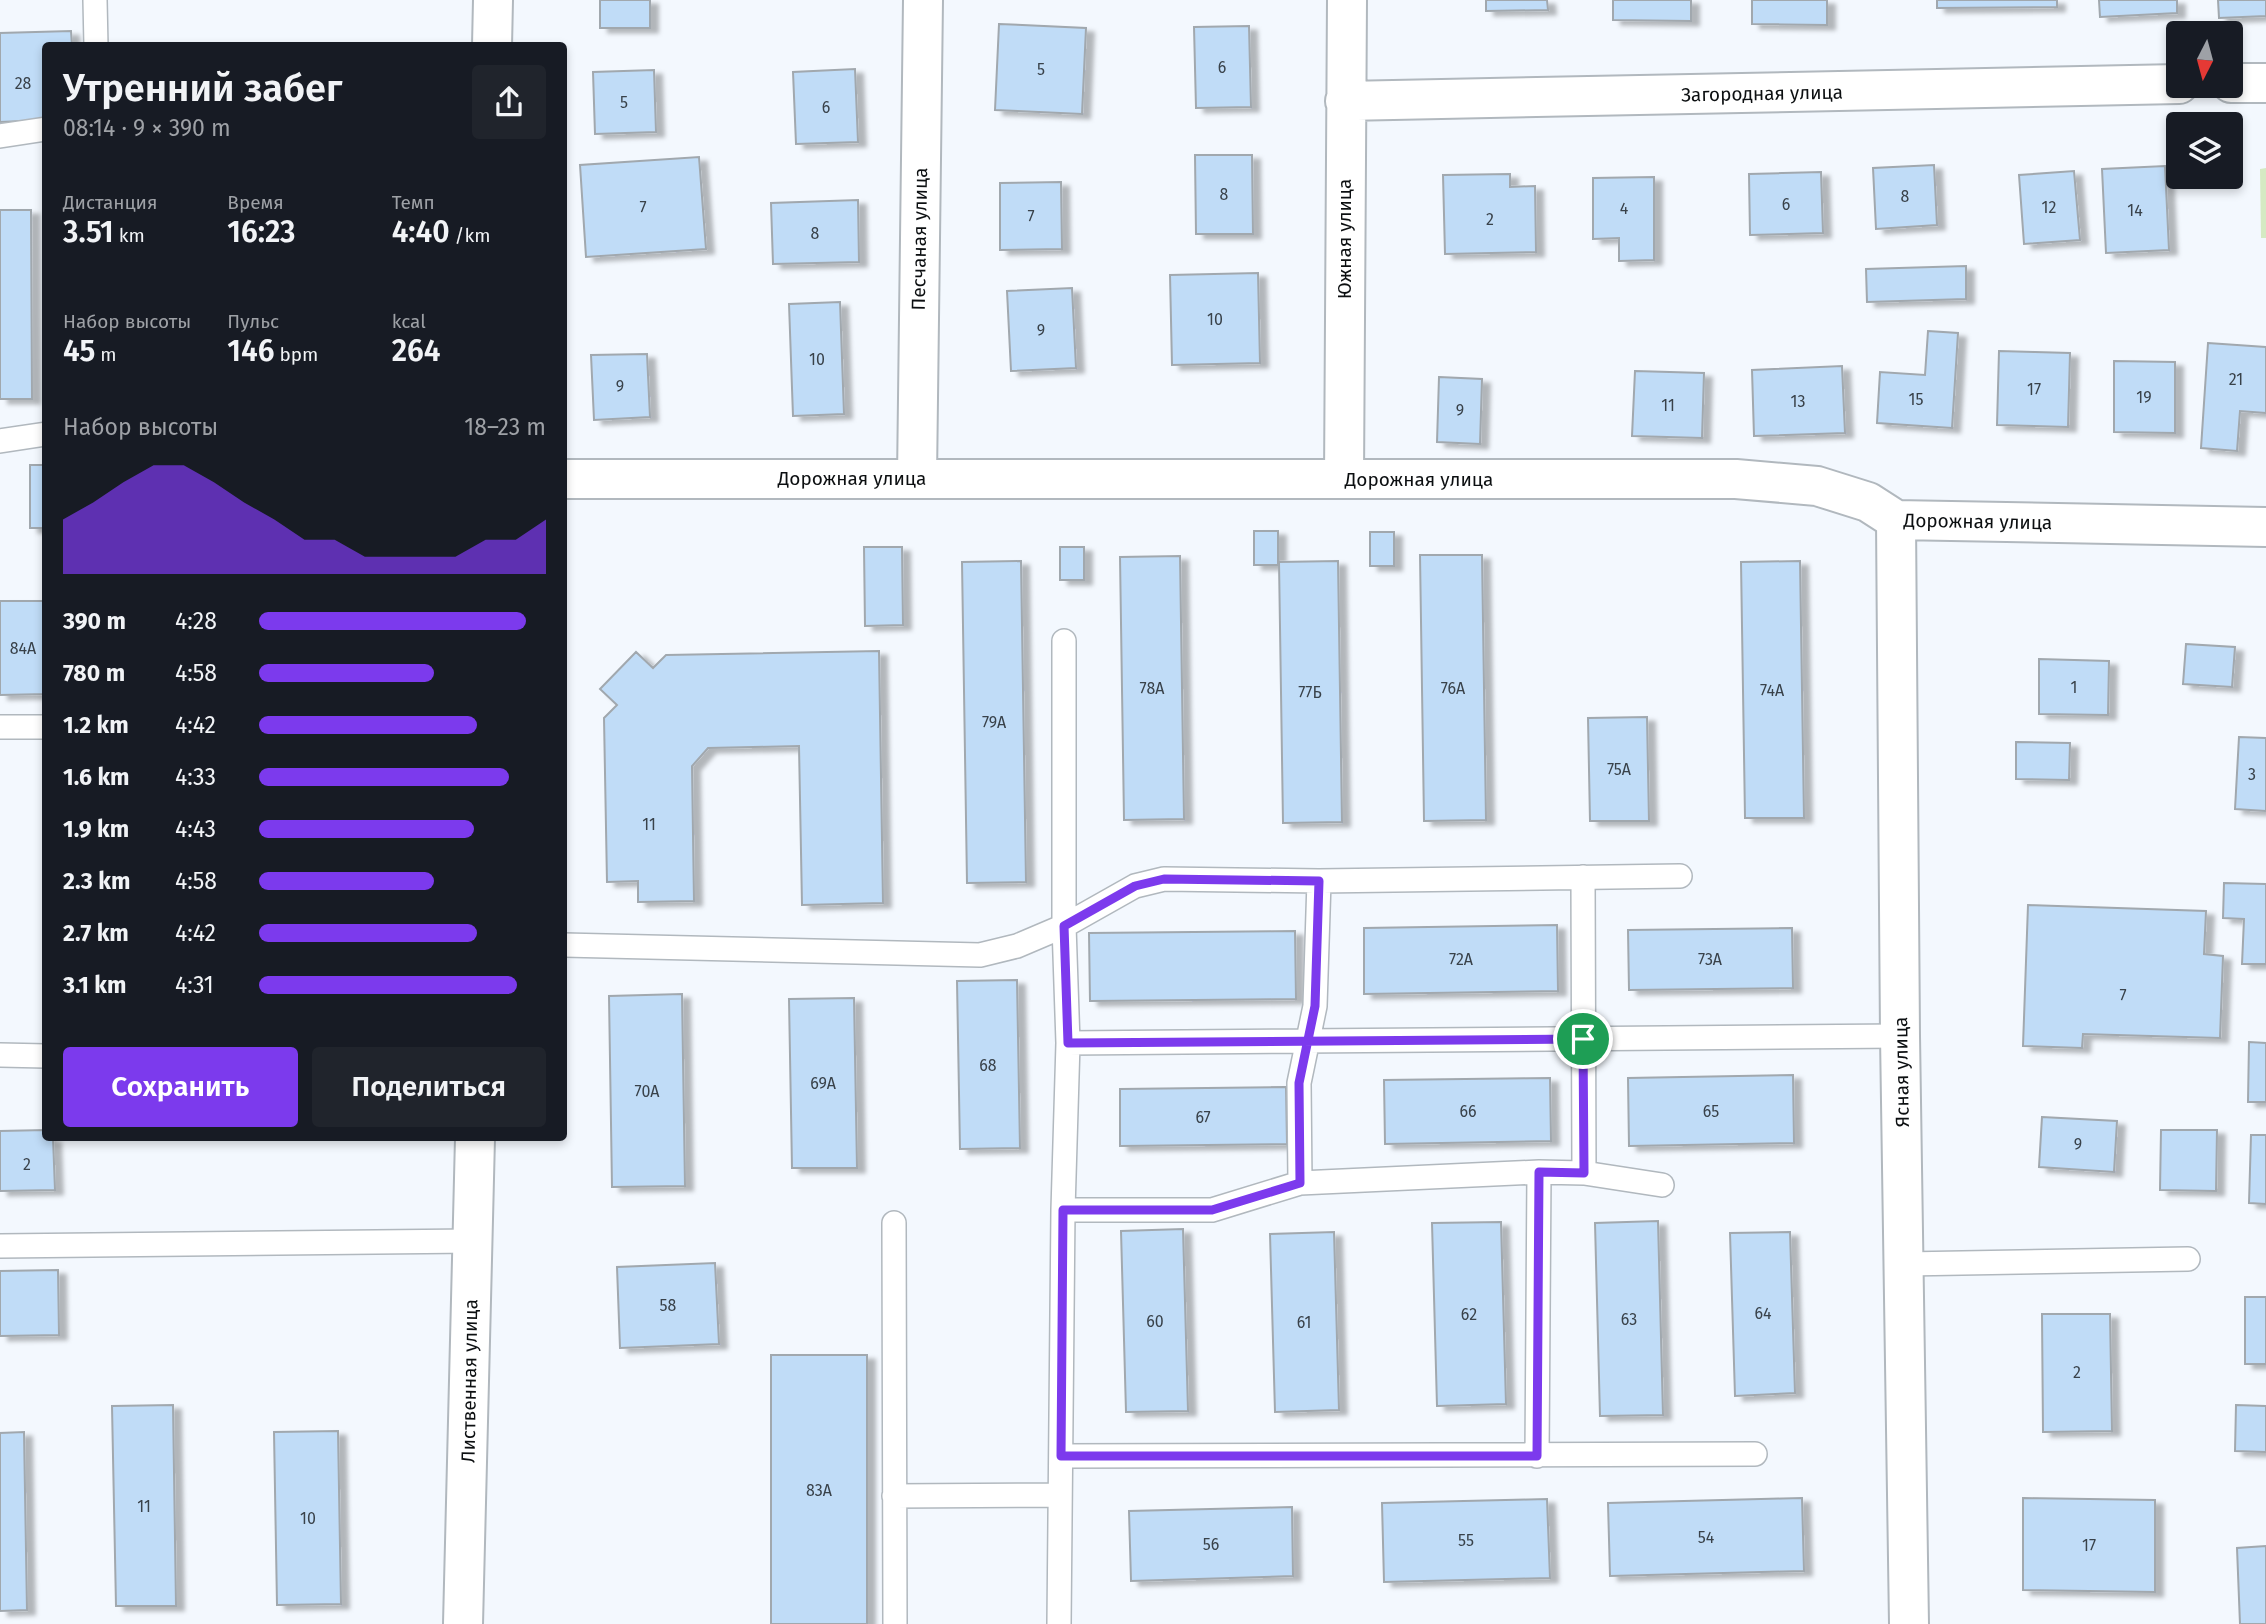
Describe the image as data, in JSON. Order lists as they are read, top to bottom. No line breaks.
{"streets":{"street":["Загородная улица","Песчаная улица","Южная улица","Дорожная улица","Ясная улица","Лиственная улица"]},"crossings":[["Загородная улица","Южная улица"],["Песчаная улица","Дорожная улица"],["Южная улица","Дорожная улица"],["Дорожная улица","Ясная улица"]],"house_numbers":["6","5","28","5","6","8","8","6","7","12","4","14","7","2","8","10","9","10","21","9","17","19","15","13","11","9","84А","1","78А","76А","74А","77Б","79А","75А","3","11","72А","73А","7","68","69А","70А","66","65","67","9","2","58","64","62","63","60","61","2","83А","11","10","54","55","56","17"],"north":"bottom","page":{"heading":["Утренний забег","08:14 · 9 × 390 m"],"stats":[["Дистанция","3.51 km"],["Время","16:23"],["Темп","4:40 /km"],["Набор высоты","45 m"],["Пульс","146 bpm"],["kcal","264"]],"chart":["Набор высоты","18–23 m"],"list":[{"name":"390 m","note":"4:28"},{"name":"780 m","note":"4:58"},{"name":"1.2 km","note":"4:42"},{"name":"1.6 km","note":"4:33"},{"name":"1.9 km","note":"4:43"},{"name":"2.3 km","note":"4:58"},{"name":"2.7 km","note":"4:42"},{"name":"3.1 km","note":"4:31"}],"buttons":["Сохранить","Поделиться"]}}
